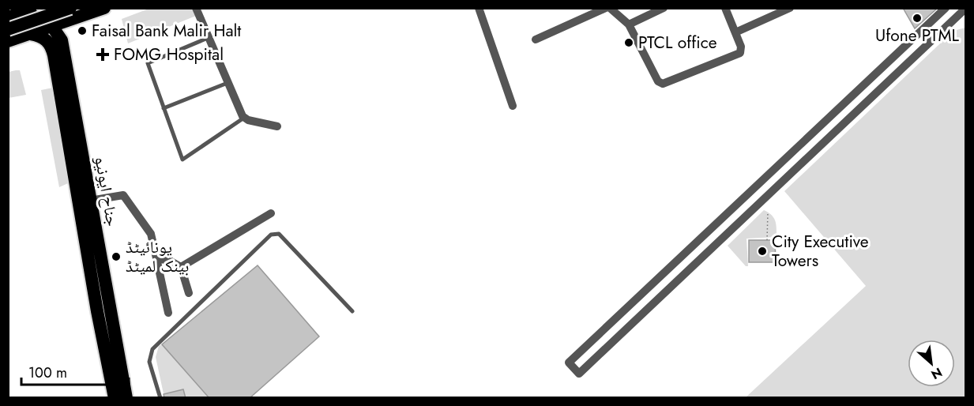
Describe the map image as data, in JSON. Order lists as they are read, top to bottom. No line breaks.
{"streets":{"highway":["جناح ایونیو"]},"places":{"other":["Ufone PTML","Faisal Bank Malir Halt","PTCL office","City Executive Towers","یونائیٹڈ بینک لمیٹڈ"],"health":["FOMG Hospital"]},"scale_bar":"100 m","north":"bottom right"}
